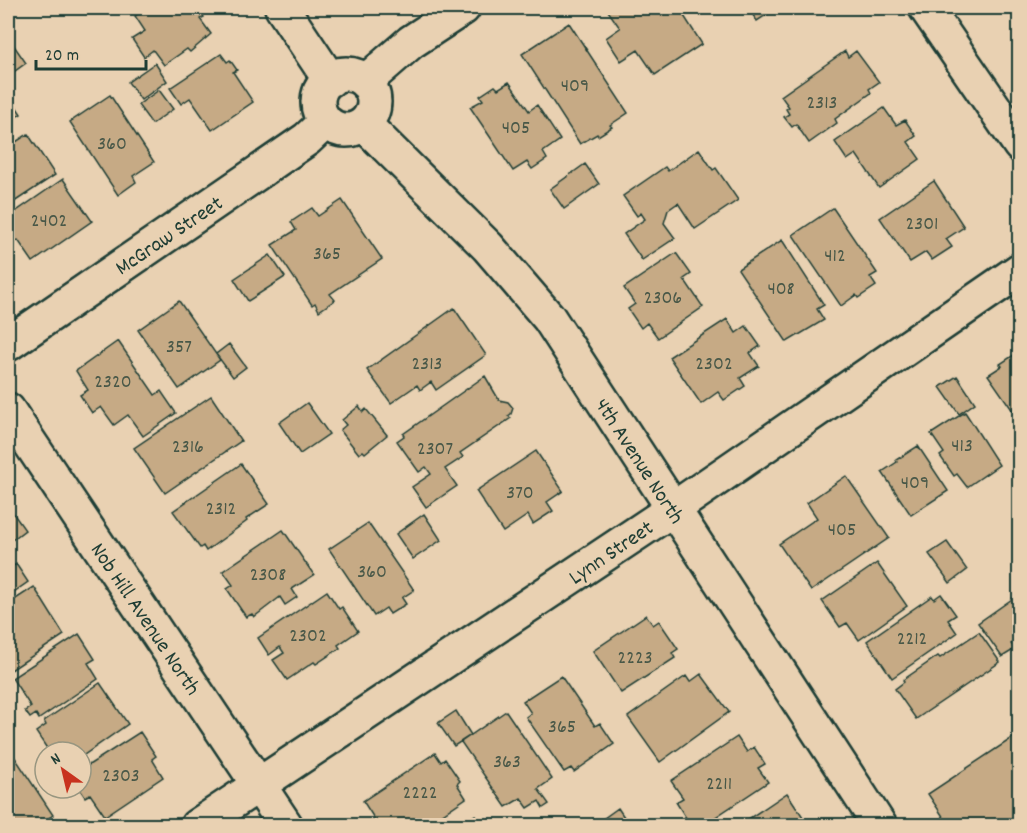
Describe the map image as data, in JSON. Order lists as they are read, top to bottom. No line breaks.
{"streets":{"street":["McGraw Street","4th Avenue North","Lynn Street","Nob Hill Avenue North"]},"crossings":[["McGraw Street","4th Avenue North"],["4th Avenue North","Lynn Street"],["Lynn Street","Nob Hill Avenue North"]],"house_numbers":["409","2313","405","360","2402","2301","365","412","408","2306","357","2313","2302","2320","413","2316","2307","409","370","2312","405","360","2308","2302","2212","2223","365","363","2303","2211","2222"],"scale_bar":"20 m","north":"top left"}
